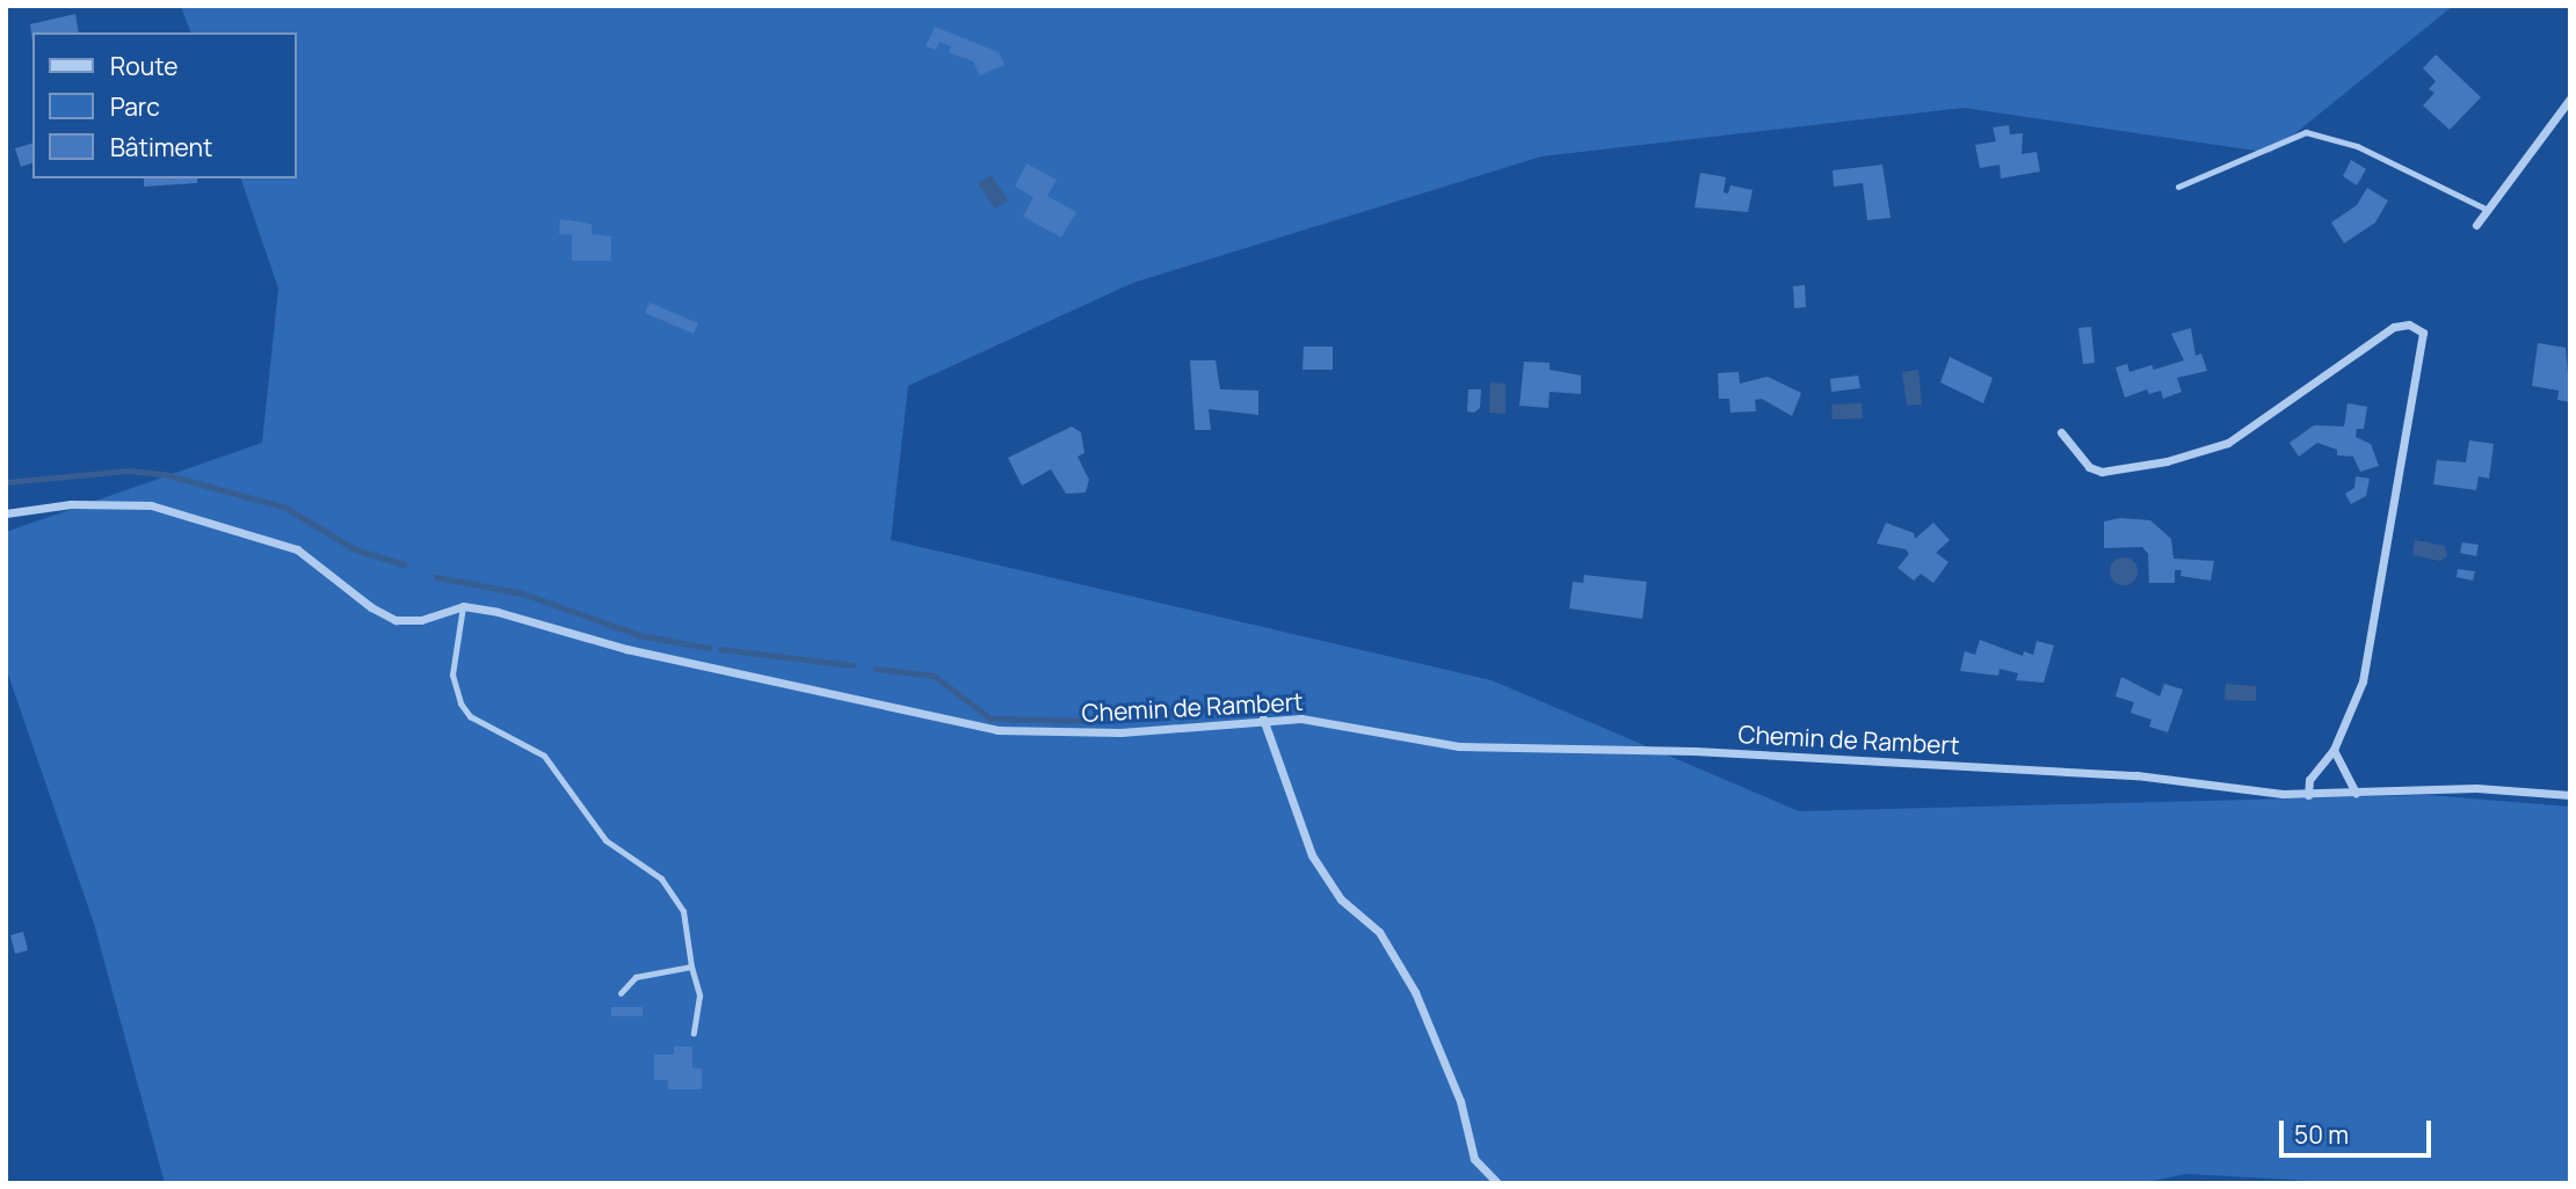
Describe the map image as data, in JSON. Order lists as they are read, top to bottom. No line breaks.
{"streets":{"street":["Chemin de Rambert"]},"legend":["Route","Parc","Bâtiment"],"scale_bar":"50 m"}
